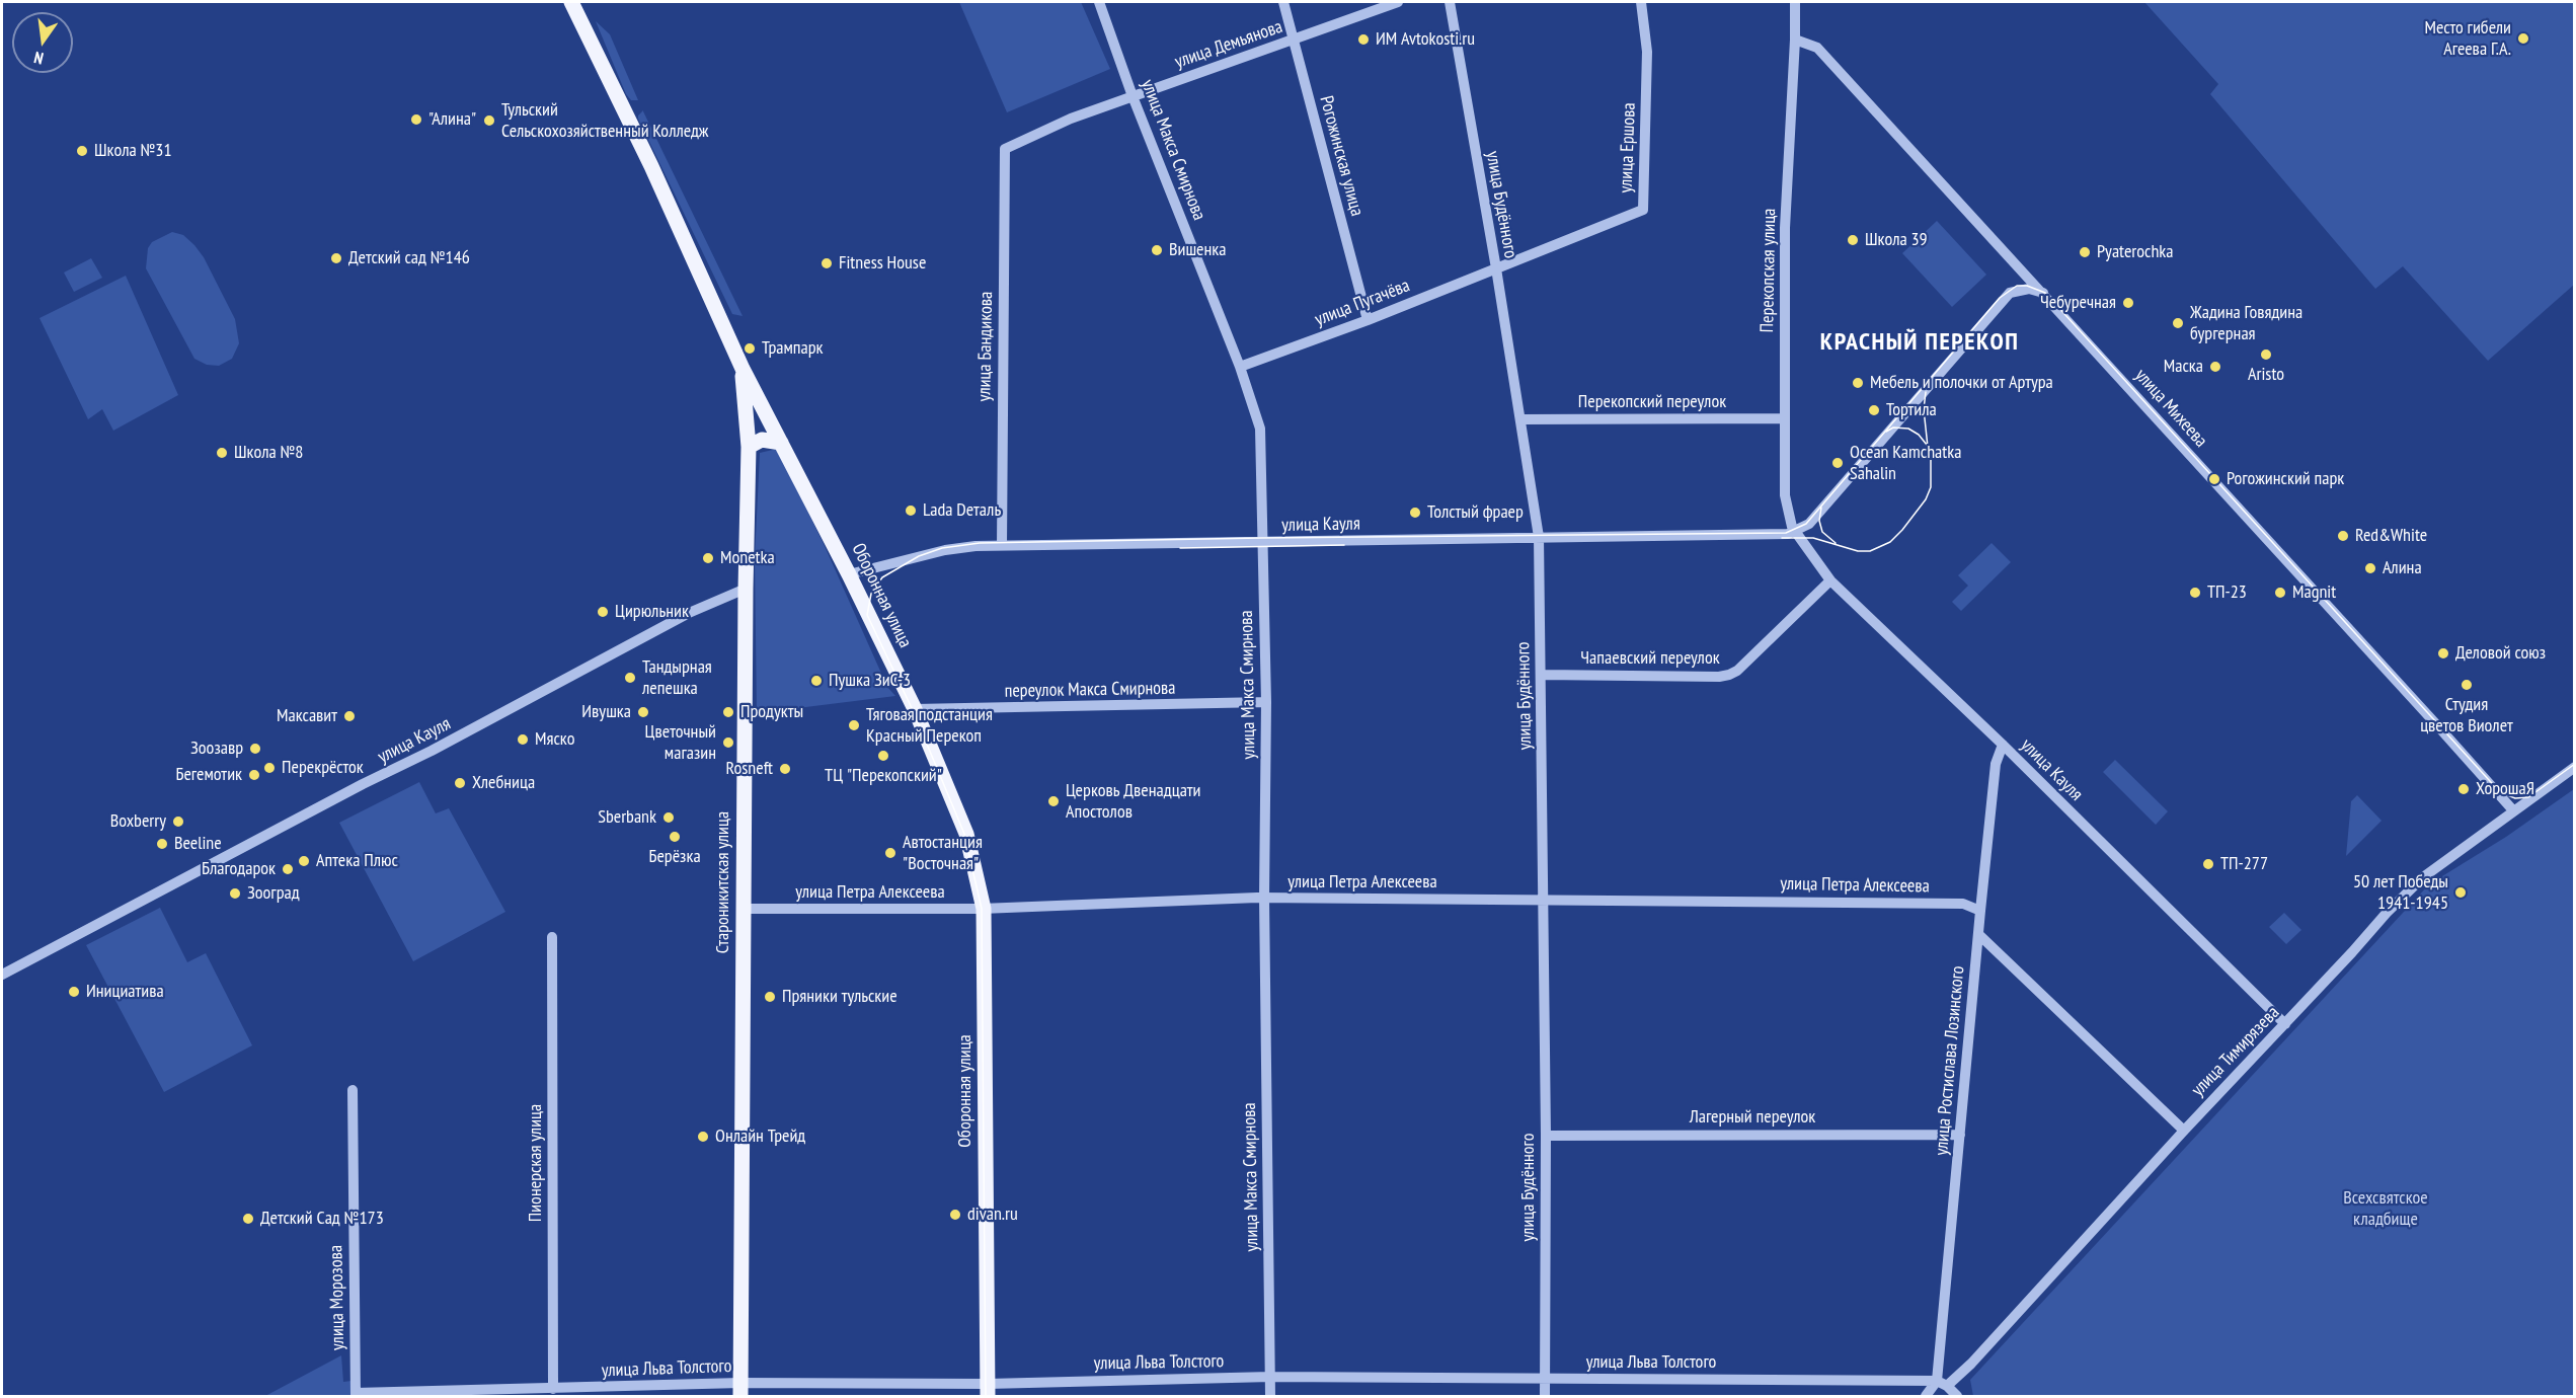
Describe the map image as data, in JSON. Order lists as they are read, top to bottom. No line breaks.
{"streets":{"main road":["Оборонная улица","Староникитская улица"],"street":["улица Демьянова","улица Ершова","улица Макса Смирнова","Рогожинская улица","улица Будённого","Перекопская улица","улица Пугачёва","улица Бандикова","Перекопский переулок","улица Михеева","улица Кауля","Чапаевский переулок","переулок Макса Смирнова","улица Петра Алексеева","улица Тимирязева","улица Ростислава Лозинского","Лагерный переулок","Пионерская улица","улица Морозова","улица Льва Толстого"]},"crossings":[["улица Демьянова","улица Макса Смирнова"],["улица Демьянова","Рогожинская улица"],["улица Демьянова","улица Бандикова"],["улица Ершова","улица Будённого"],["улица Ершова","улица Пугачёва"],["улица Макса Смирнова","улица Пугачёва"],["улица Макса Смирнова","улица Кауля"],["улица Макса Смирнова","переулок Макса Смирнова"],["улица Макса Смирнова","улица Петра Алексеева"],["улица Макса Смирнова","улица Льва Толстого"],["Рогожинская улица","улица Пугачёва"],["улица Будённого","улица Пугачёва"],["улица Будённого","Перекопский переулок"],["улица Будённого","улица Кауля"],["улица Будённого","Чапаевский переулок"],["улица Будённого","улица Петра Алексеева"],["улица Будённого","Лагерный переулок"],["улица Будённого","улица Льва Толстого"],["Перекопская улица","Перекопский переулок"],["Перекопская улица","улица Михеева"],["Перекопская улица","улица Кауля"],["улица Бандикова","улица Кауля"],["улица Михеева","улица Тимирязева"],["улица Кауля","Оборонная улица"],["улица Кауля","Чапаевский переулок"],["улица Кауля","Староникитская улица"],["улица Кауля","улица Тимирязева"],["улица Кауля","улица Ростислава Лозинского"],["Оборонная улица","переулок Макса Смирнова"],["Оборонная улица","Староникитская улица"],["Оборонная улица","улица Петра Алексеева"],["Оборонная улица","улица Льва Толстого"],["Староникитская улица","улица Петра Алексеева"],["Староникитская улица","улица Льва Толстого"],["улица Петра Алексеева","улица Ростислава Лозинского"],["улица Тимирязева","улица Ростислава Лозинского"],["улица Тимирязева","улица Льва Толстого"],["улица Ростислава Лозинского","Лагерный переулок"],["улица Ростислава Лозинского","улица Льва Толстого"],["Пионерская улица","улица Льва Толстого"],["улица Морозова","улица Льва Толстого"]],"districts":["КРАСНЫЙ ПЕРЕКОП"],"parks":["Всехсвятское кладбище"],"places":["Место гибели Агеева Г.А.","ИМ Avtokosti.ru","\"Алина\"","Тульский Сельскохозяйственный Колледж","Школа №31","Школа 39","Вишенка","Pyaterochka","Детский сад №146","Fitness House","Чебуречная","Жадина Говядина бургерная","Трампарк","Aristo","Маска","Мебель и полочки от Артура","Тортила","Школа №8","Ocean Kamchatka Sahalin","Рогожинский парк","Lada Dеталь","Толстый фраер","Red&White","Monetka","Алина","ТП-23","Magnit","Цирюльник","Деловой союз","Тандырная лепешка","Пушка ЗиС-3","Студия цветов Виолет","Ивушка","Продукты","Максавит","Тяговая подстанция Красный Перекоп","Мяско","Цветочный магазин","Зоозавр","ТЦ \"Перекопский\"","Перекрёсток","Rosneft","Бегемотик","Хлебница","ХорошаЯ","Церковь Двенадцати Апостолов","Sberbank","Boxberry","Берёзка","Beeline","Автостанция \"Восточная\"","Аптека Плюс","ТП-277","Благодарок","50 лет Победы 1941-1945","Зооград","Инициатива","Пряники тульские","Онлайн Трейд","divan.ru","Детский Сад №173"],"north":"bottom"}
